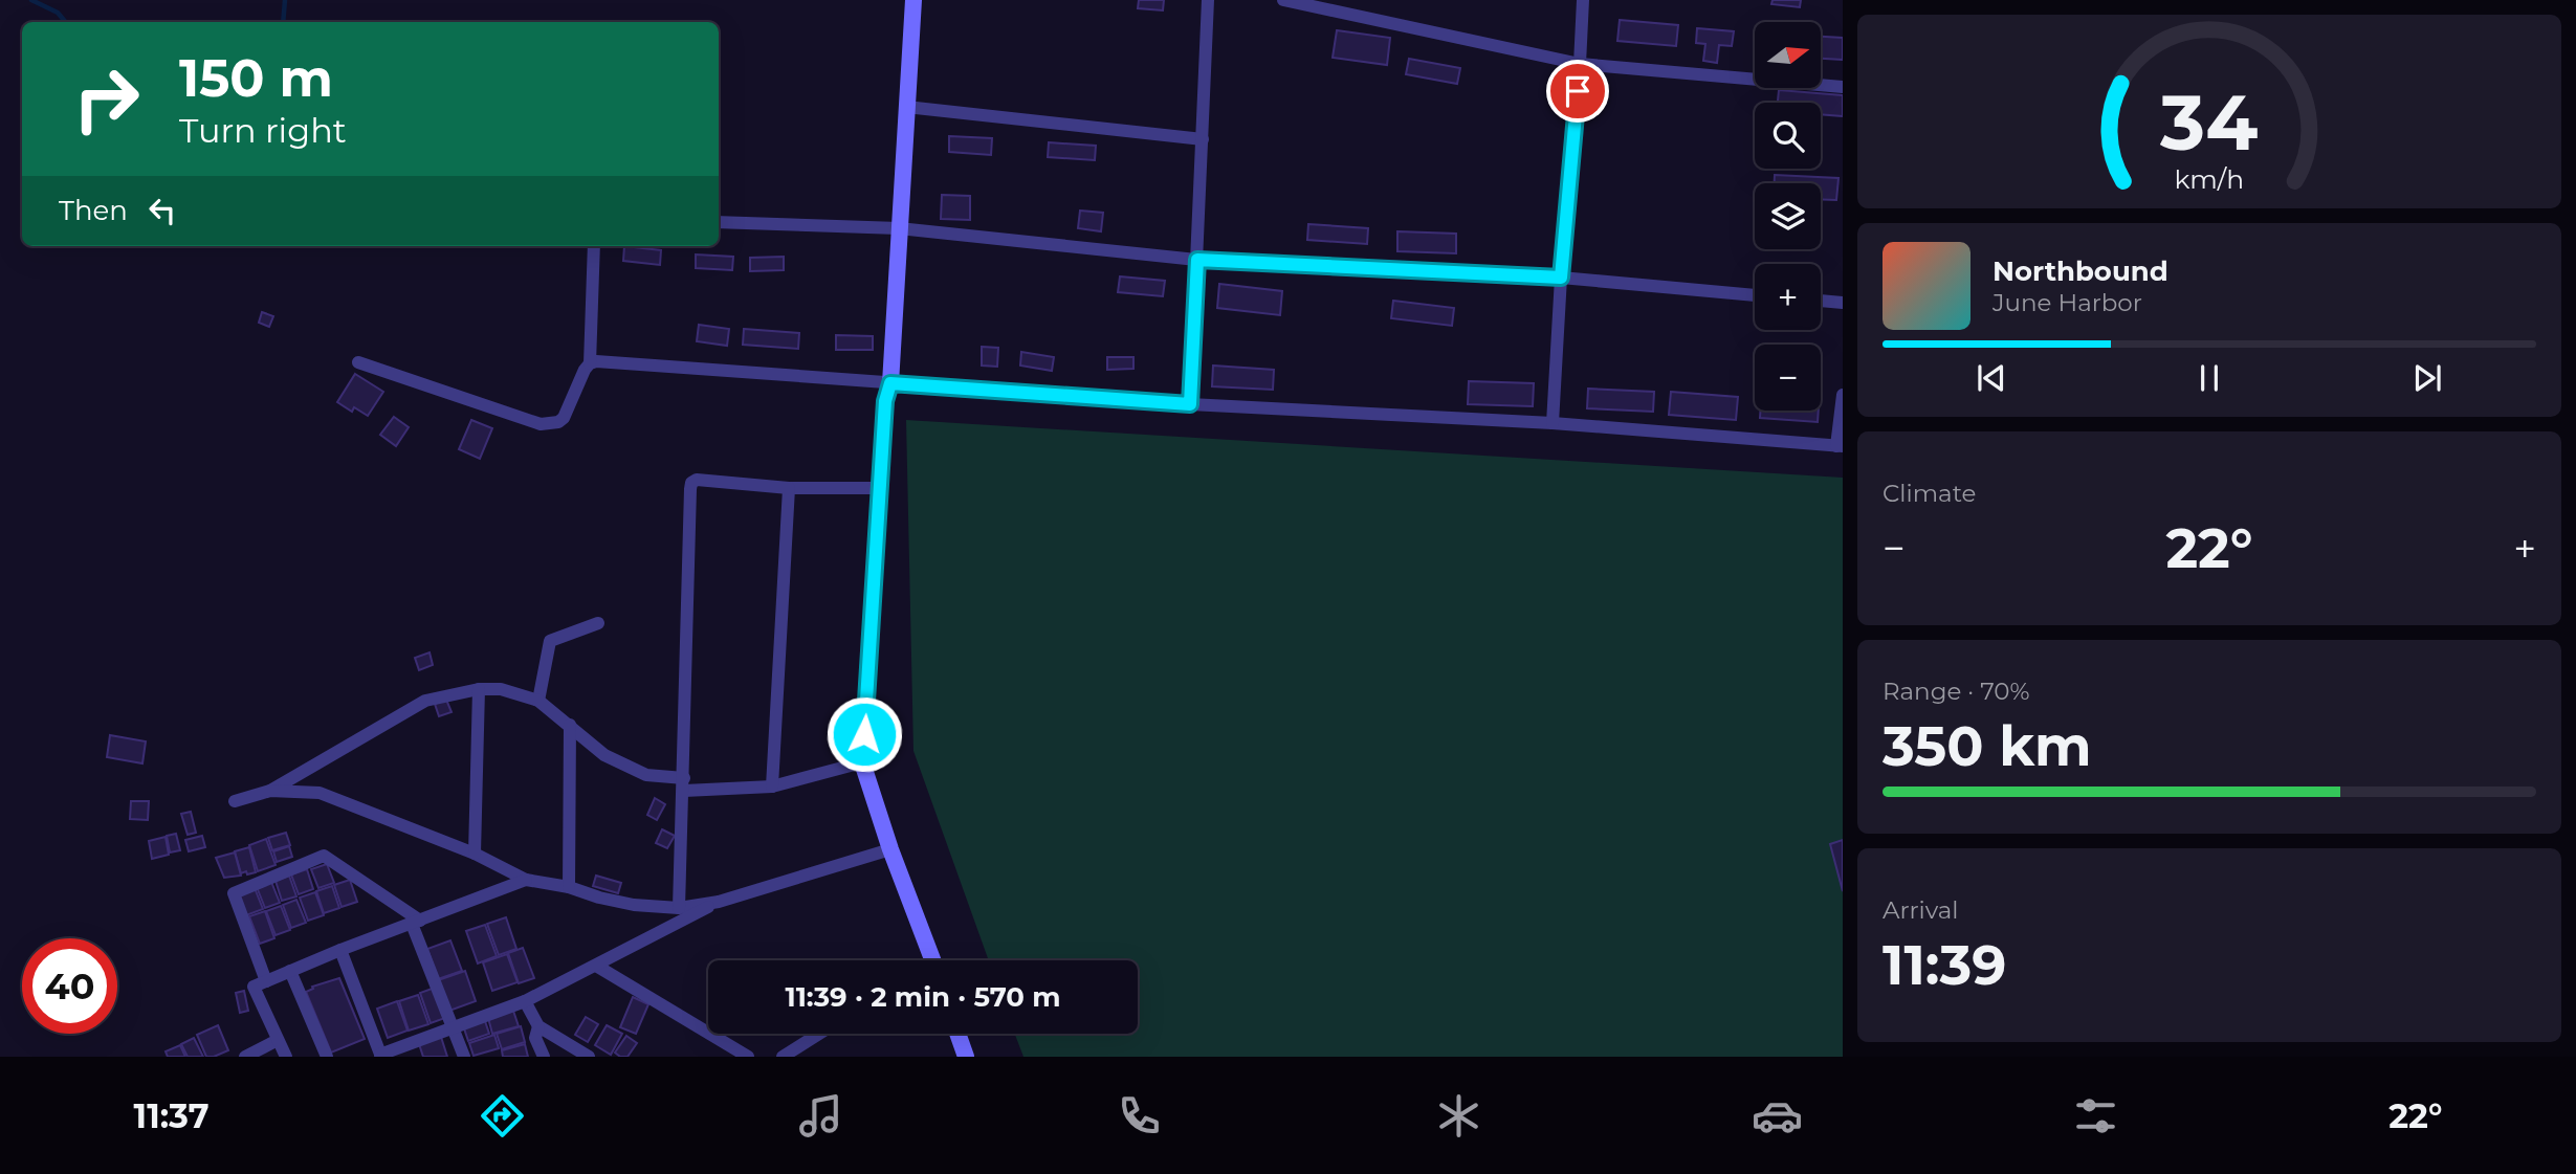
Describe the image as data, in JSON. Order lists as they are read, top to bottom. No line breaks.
{"north":"right","page":{"map_buttons":["+","−"],"turn":["150 m","Turn right"],"then":"Then","song":["Northbound","June Harbor"],"tile":["Climate",["Range · 70%","350 km"],["Arrival","11:39"]],"heat":["−","22°","+"],"limit":"40","trip":"11:39 · 2 min · 570 m","tabs":["11:37","22°"],"gauge":["34","km/h"]}}
